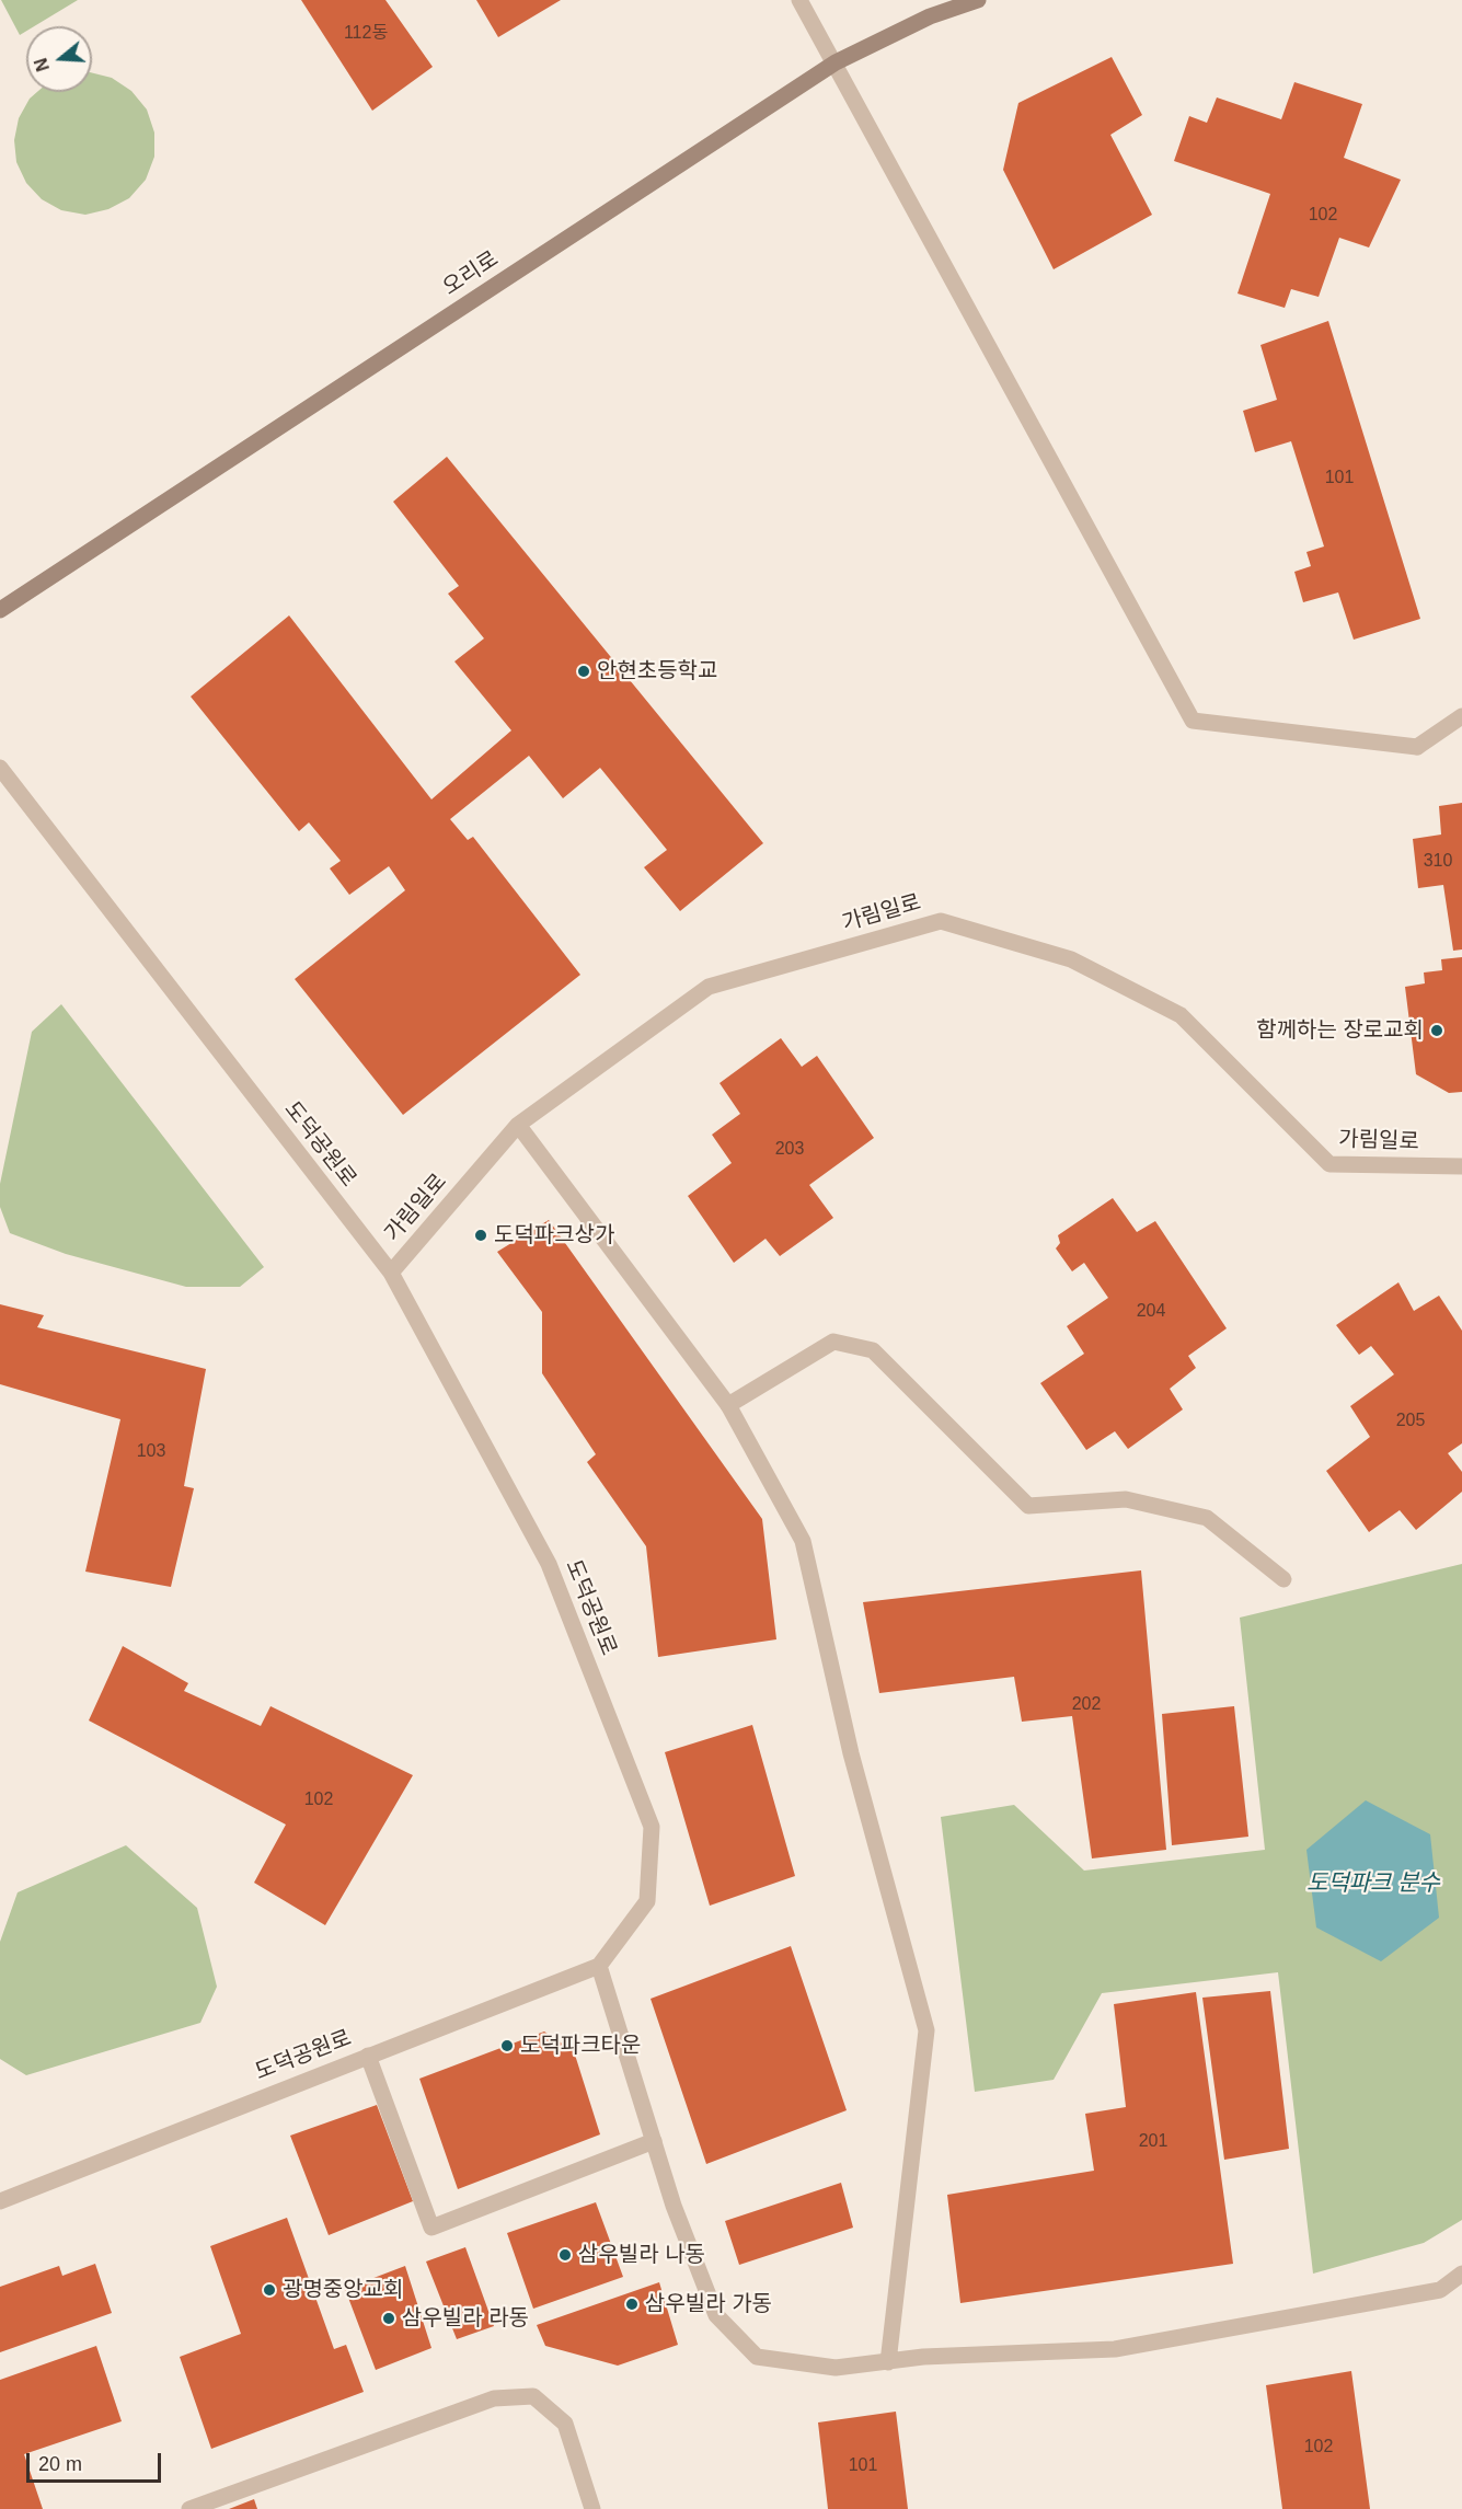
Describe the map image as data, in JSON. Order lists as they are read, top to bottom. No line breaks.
{"streets":{"main road":["오리로"],"street":["가림일로","도덕공원로"]},"crossings":[["가림일로","도덕공원로"]],"water":["도덕파크 분수"],"places":["안현초등학교","함께하는 장로교회","도덕파크상가","도덕파크타운","삼우빌라 나동","광명중앙교회","삼우빌라 가동","삼우빌라 라동"],"house_numbers":["112동","102","101","310","203","204","205","103","202","102","201","102","101"],"scale_bar":"20 m","north":"left"}
